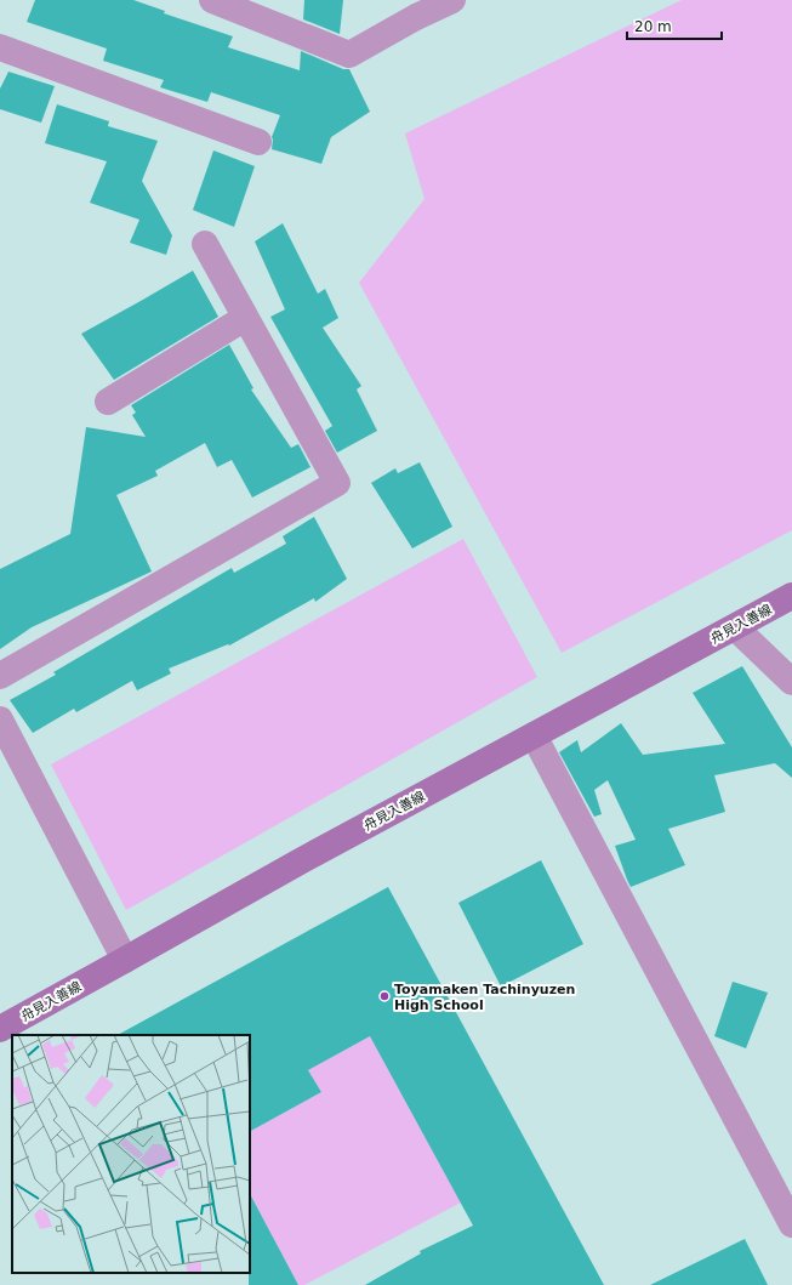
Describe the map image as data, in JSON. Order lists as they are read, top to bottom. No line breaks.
{"streets":{"main road":["舟見入善線"]},"places":["Toyamaken Tachinyuzen High School"],"scale_bar":"20 m"}
